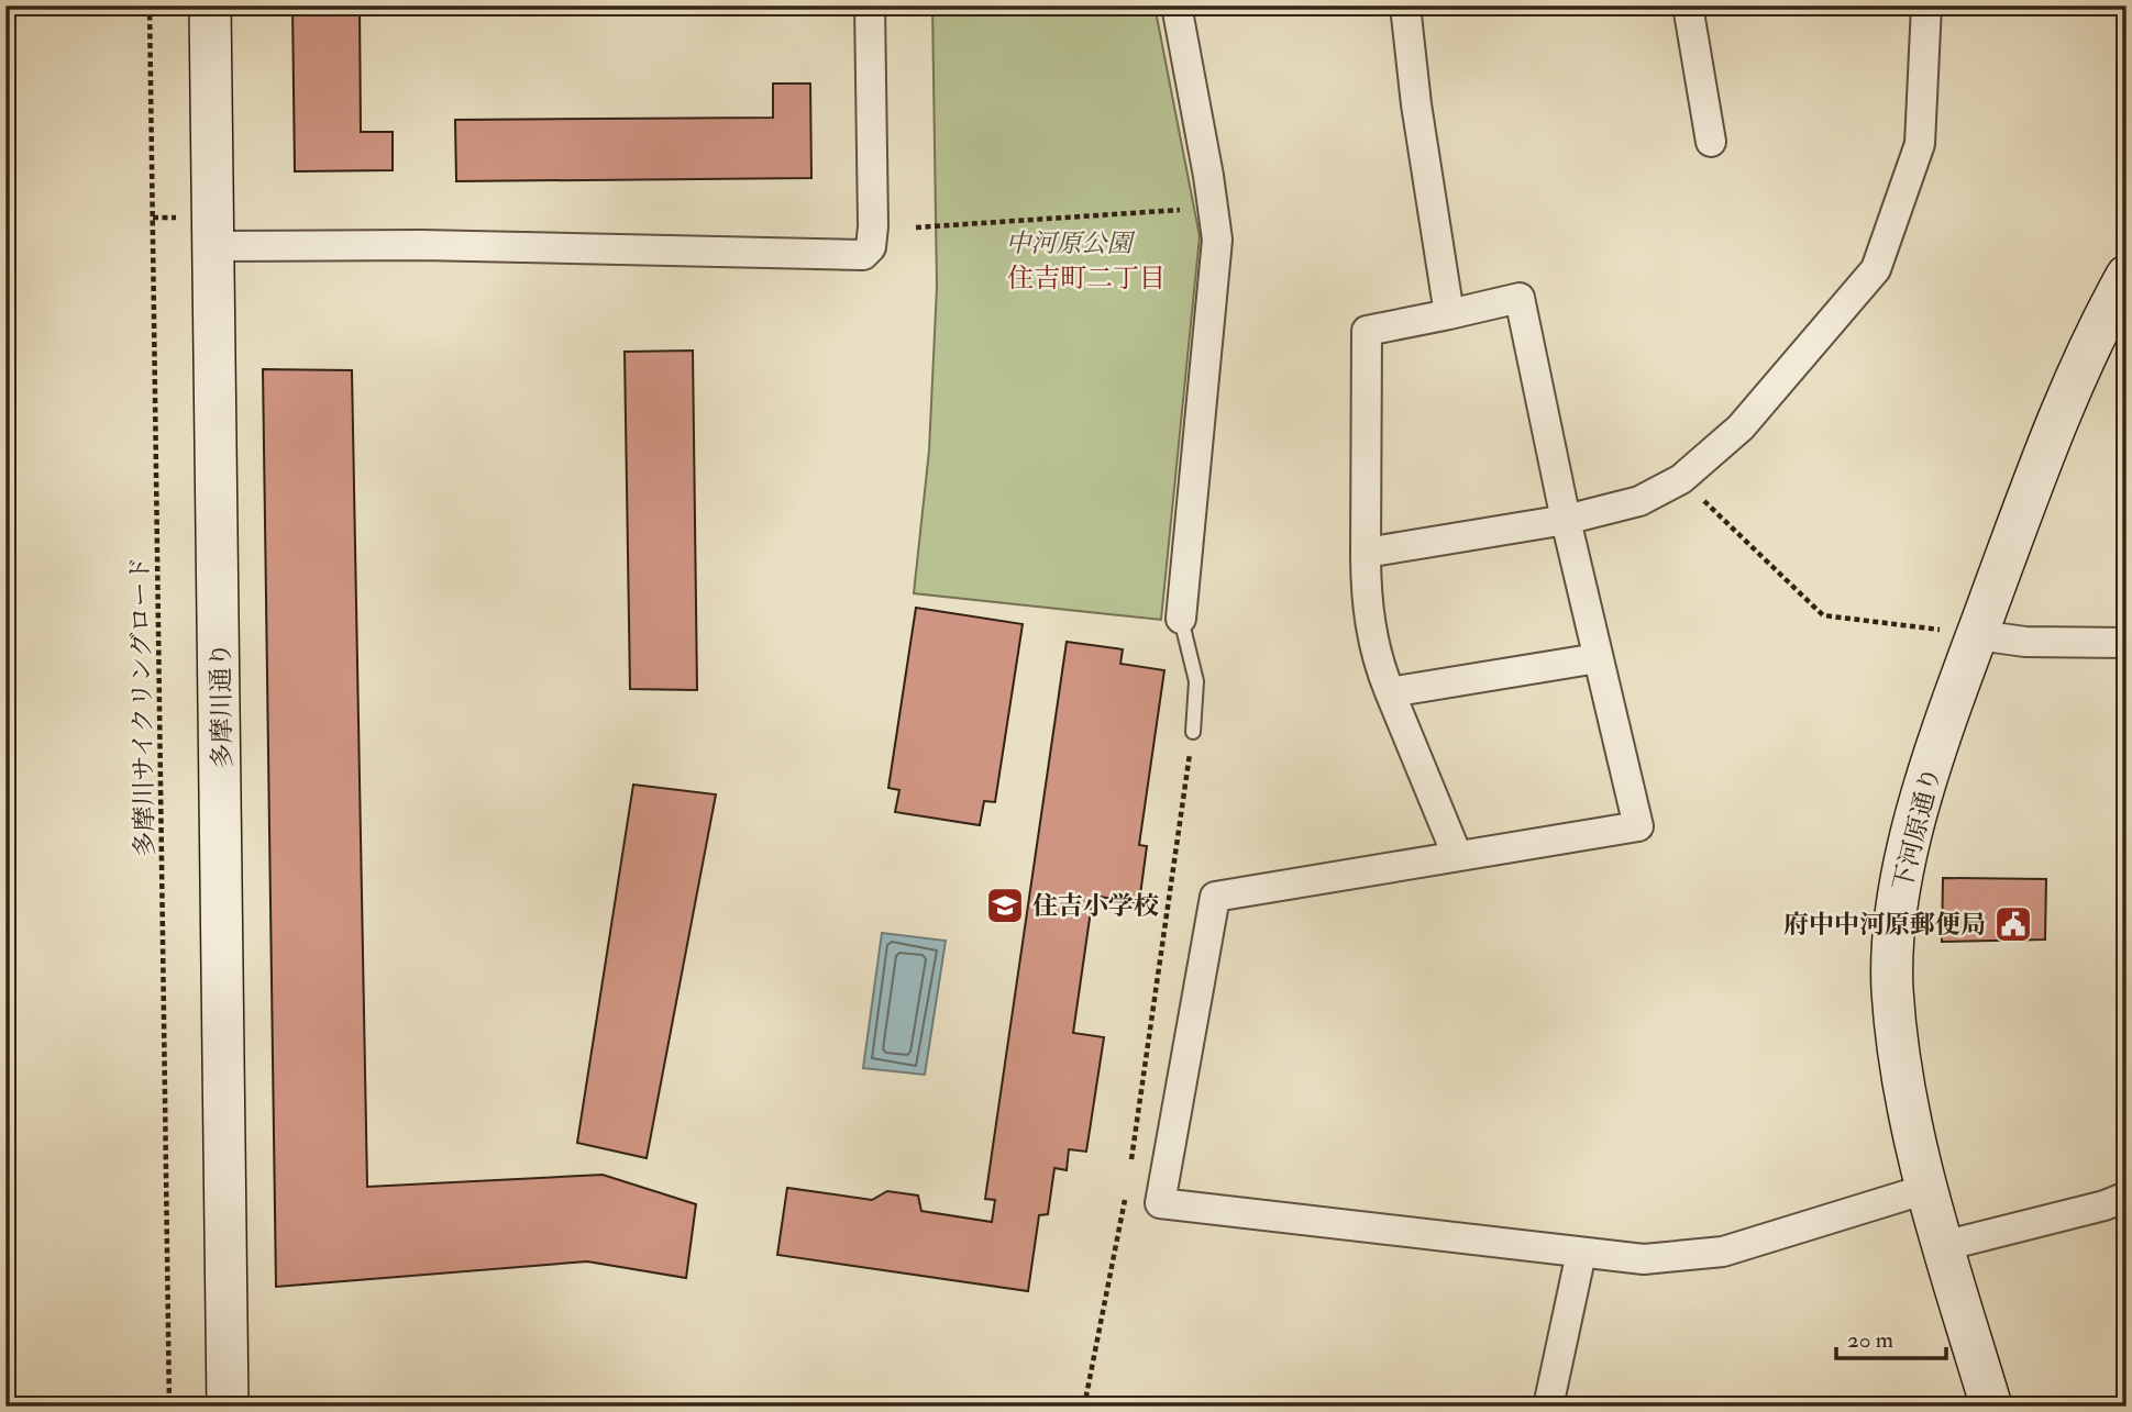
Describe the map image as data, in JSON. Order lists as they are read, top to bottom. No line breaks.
{"streets":{"street":["多摩川通り","下河原通り"],"path":["多摩川サイクリングロード"]},"districts":["住吉町二丁目"],"parks":["中河原公園"],"places":{"school or university":["住吉小学校"],"public building":["府中中河原郵便局"]},"scale_bar":"20 m"}
